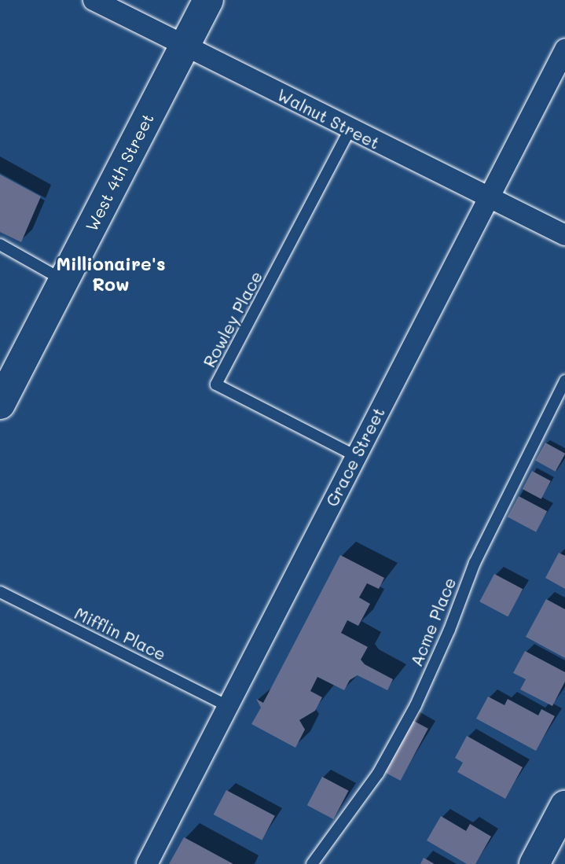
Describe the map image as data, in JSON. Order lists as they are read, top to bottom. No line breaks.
{"streets":{"main road":["West 4th Street"],"street":["Walnut Street","Grace Street"],"lane":["Rowley Place","Acme Place","Mifflin Place"]},"crossings":[["Walnut Street","West 4th Street"],["Walnut Street","Rowley Place"],["Walnut Street","Grace Street"],["Rowley Place","Grace Street"],["Grace Street","Mifflin Place"]],"districts":["Millionaire's Row"]}
